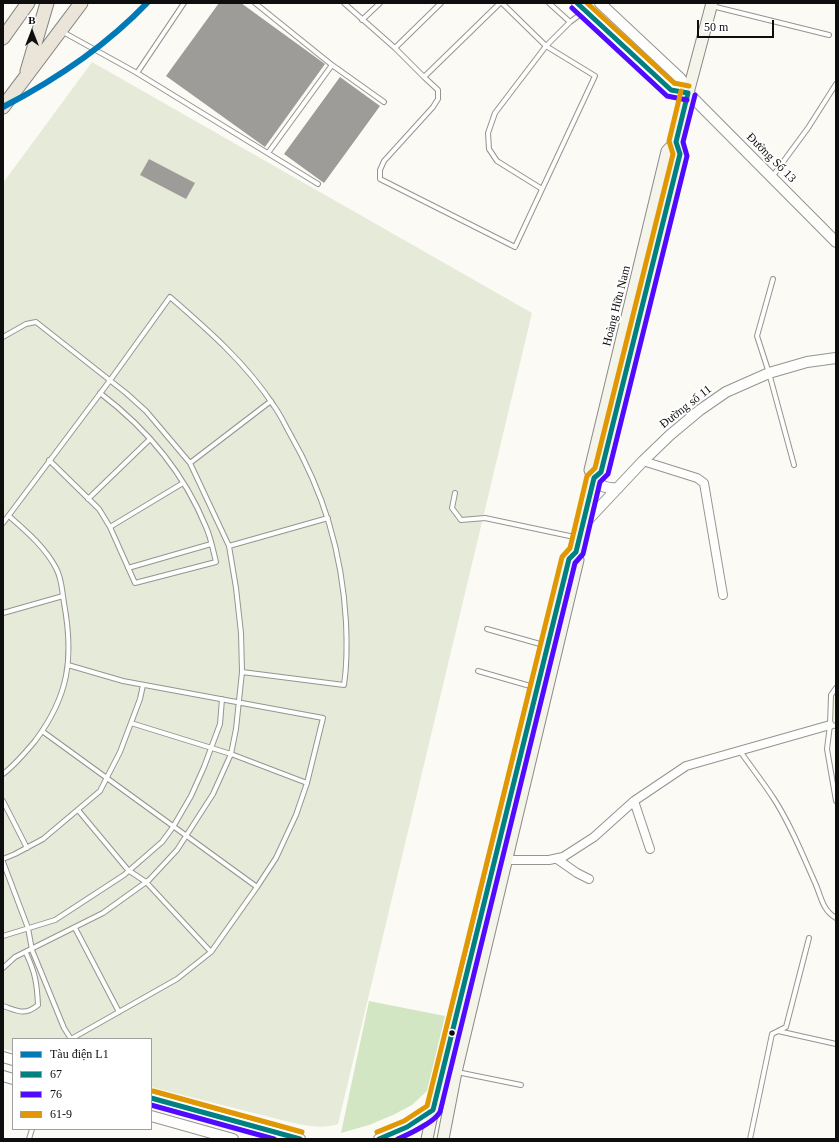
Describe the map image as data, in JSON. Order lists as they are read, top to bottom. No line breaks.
{"streets":{"main road":["Hoàng Hữu Nam"],"street":["Đường Số 13","Đường số 11"]},"crossings":[["Đường Số 13","Hoàng Hữu Nam"],["Hoàng Hữu Nam","Đường số 11"]],"lines":["metro line L1","transit line 67","transit line 61-9","transit line 76"],"legend":["Tàu điện L1","67","76","61-9"],"scale_bar":"50 m","north":"top"}
